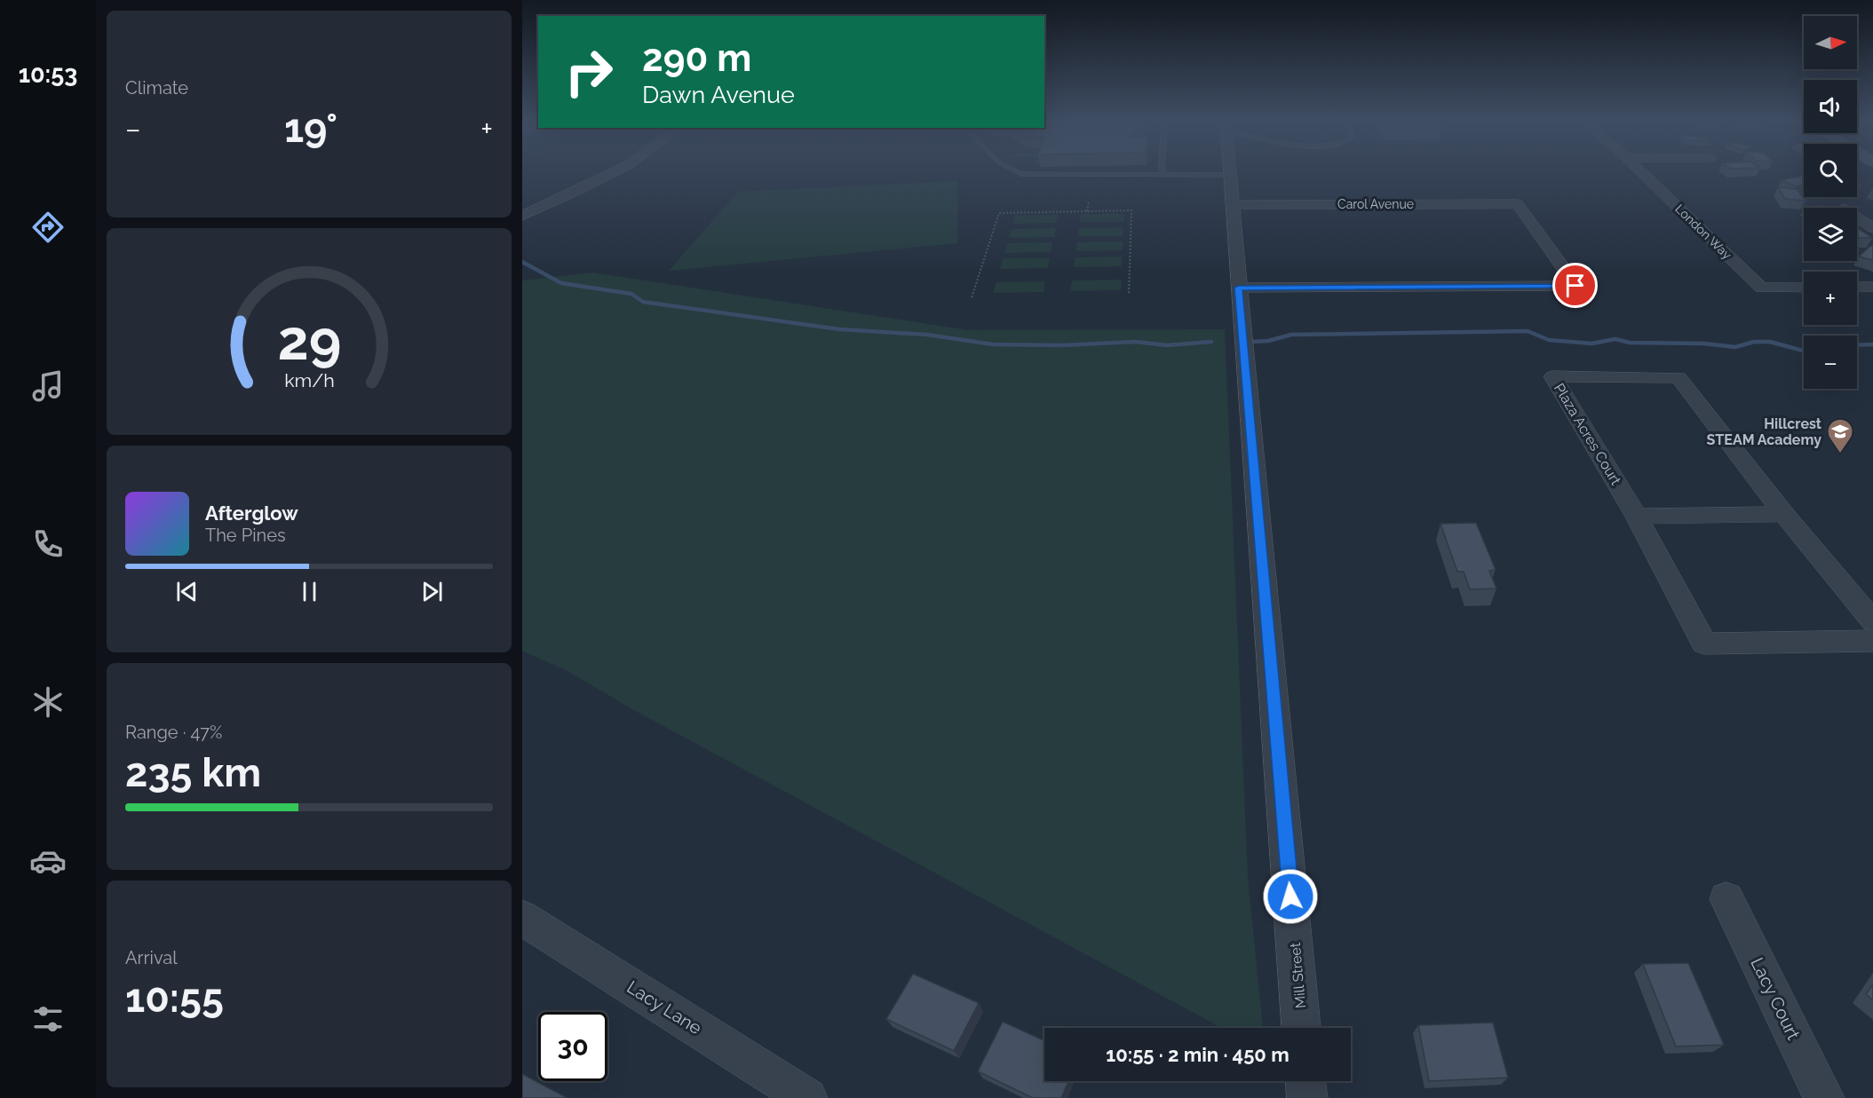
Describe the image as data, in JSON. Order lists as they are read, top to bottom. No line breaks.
{"streets":{"street":["Carol Avenue","London Way","Plaza Acres Court","Mill Street","Lacy Court","Lacy Lane"]},"crossings":[["Carol Avenue","Mill Street"]],"places":{"school or university":["Hillcrest STEAM Academy"]},"north":"right","page":{"tabs":"10:53","tile":["Climate",["Range · 47%","235 km"],["Arrival","10:55"]],"map_buttons":["+","−"],"turn":["290 m","Dawn Avenue"],"heat":["−","19°","+"],"song":["Afterglow","The Pines"],"limit":"30","trip":"10:55 · 2 min · 450 m","gauge":["29","km/h"]}}
